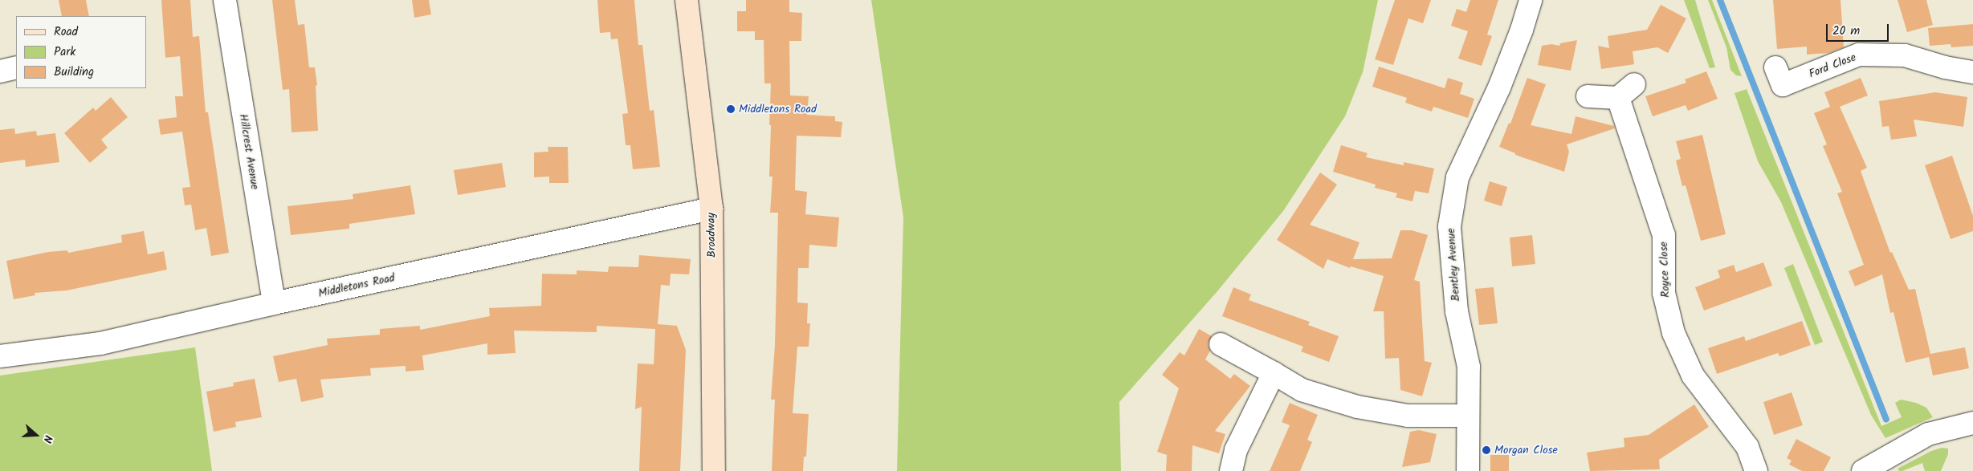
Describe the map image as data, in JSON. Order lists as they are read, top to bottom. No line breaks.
{"streets":{"main road":["Broadway"],"street":["Ford Close","Hillcrest Avenue","Bentley Avenue","Royce Close","Middletons Road"]},"crossings":[["Hillcrest Avenue","Middletons Road"],["Broadway","Middletons Road"]],"places":["Middletons Road","Morgan Close"],"legend":["Road","Park","Building"],"scale_bar":"20 m","north":"right"}
